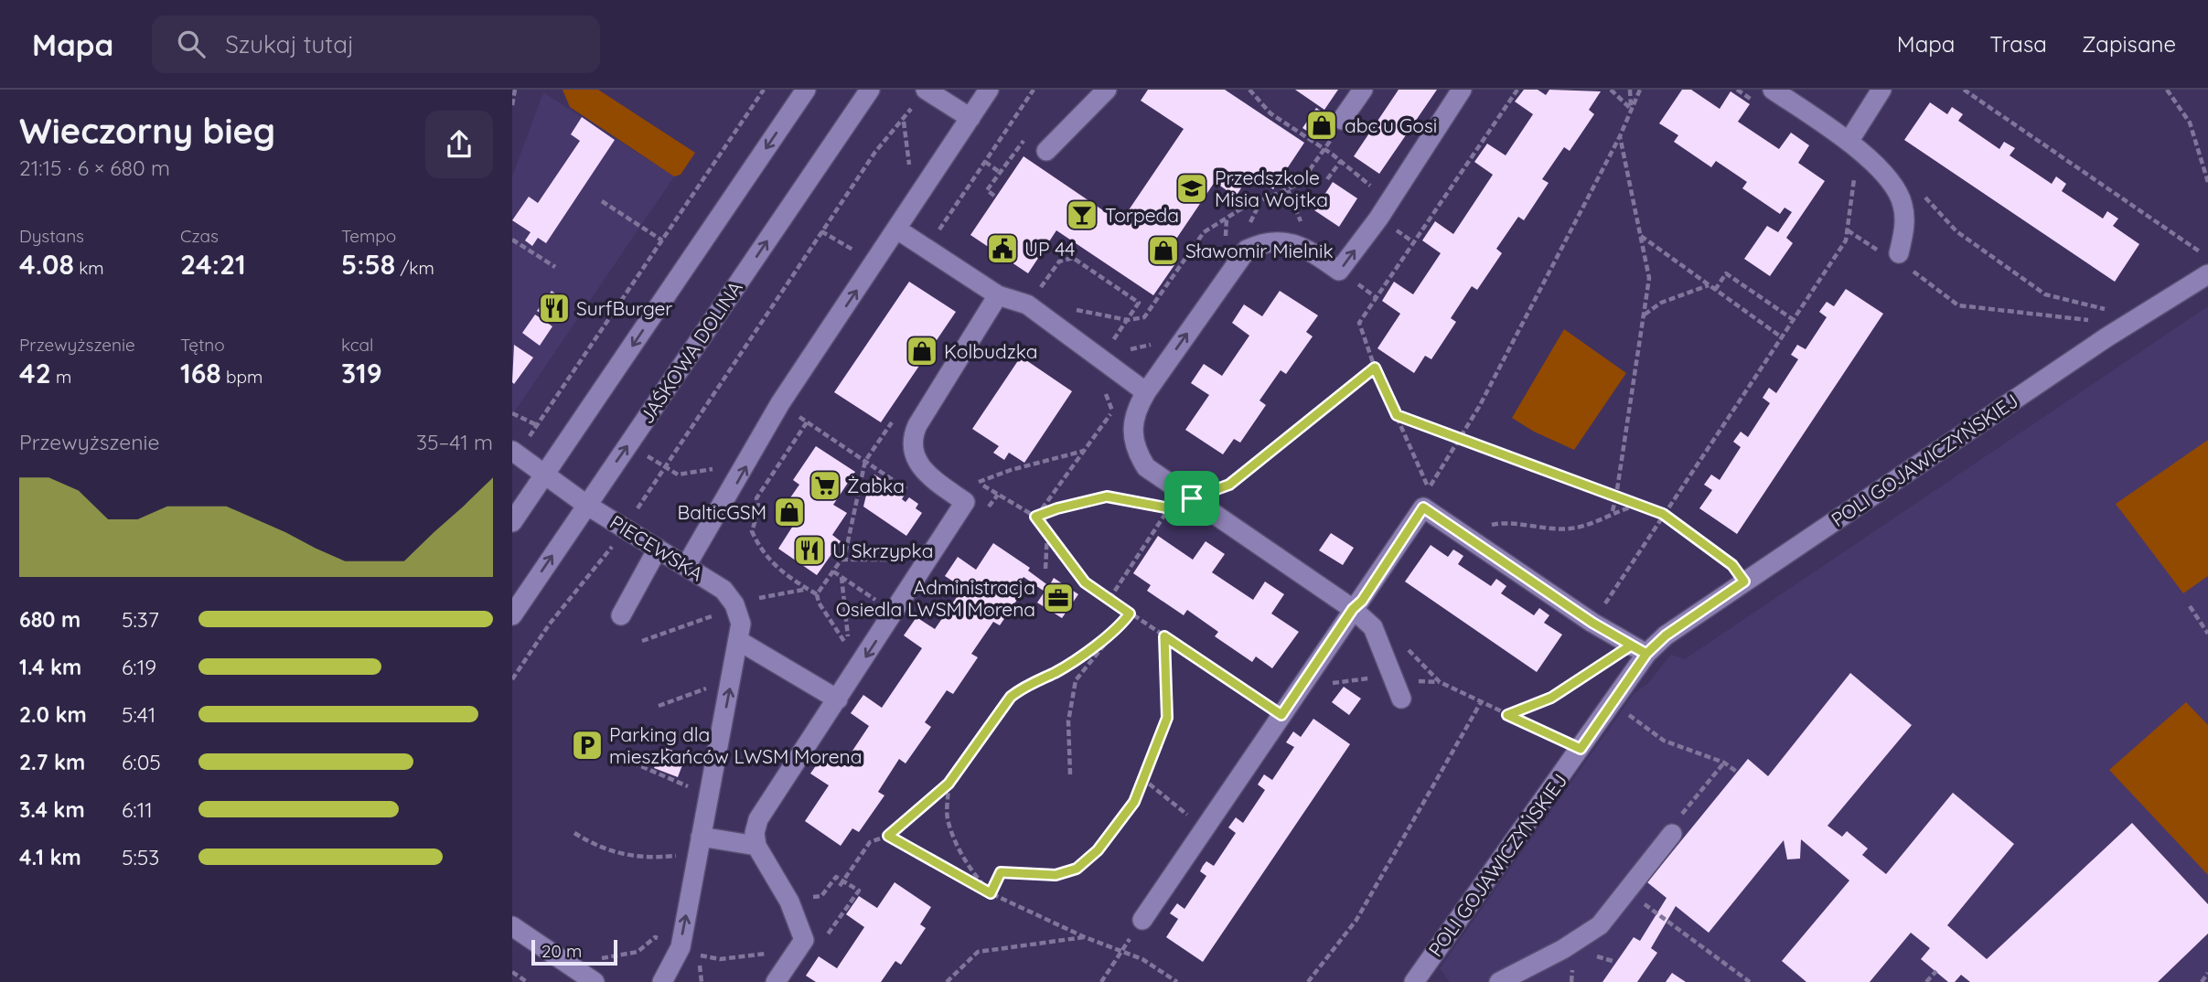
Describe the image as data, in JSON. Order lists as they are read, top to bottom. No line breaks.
{"streets":{"street":["JAŚKOWA DOLINA","POLI GOJAWICZYŃSKIEJ","PIECEWSKA"]},"crossings":[["JAŚKOWA DOLINA","PIECEWSKA"]],"places":{"shop":["abc u Gosi","Sławomir Mielnik","Kolbudzka","BalticGSM"],"school or university":["Przedszkole Misia Wojtka"],"bar":["Torpeda"],"public building":["UP 44"],"restaurant":["SurfBurger","U Skrzypka"],"supermarket":["Żabka"],"office":["Administracja Osiedla LWSM Morena"],"parking":["Parking dla mieszkańców LWSM Morena"]},"scale_bar":"20 m","page":{"header":"Mapa","search":"Szukaj tutaj","nav":["Mapa","Trasa","Zapisane"],"heading":["Wieczorny bieg","21:15 · 6 × 680 m"],"stats":[["Dystans","4.08 km"],["Czas","24:21"],["Tempo","5:58 /km"],["Przewyższenie","42 m"],["Tętno","168 bpm"],["kcal","319"]],"chart":["Przewyższenie","35–41 m"],"list":[{"name":"680 m","note":"5:37"},{"name":"1.4 km","note":"6:19"},{"name":"2.0 km","note":"5:41"},{"name":"2.7 km","note":"6:05"},{"name":"3.4 km","note":"6:11"},{"name":"4.1 km","note":"5:53"}],"scale":"20 m"}}
